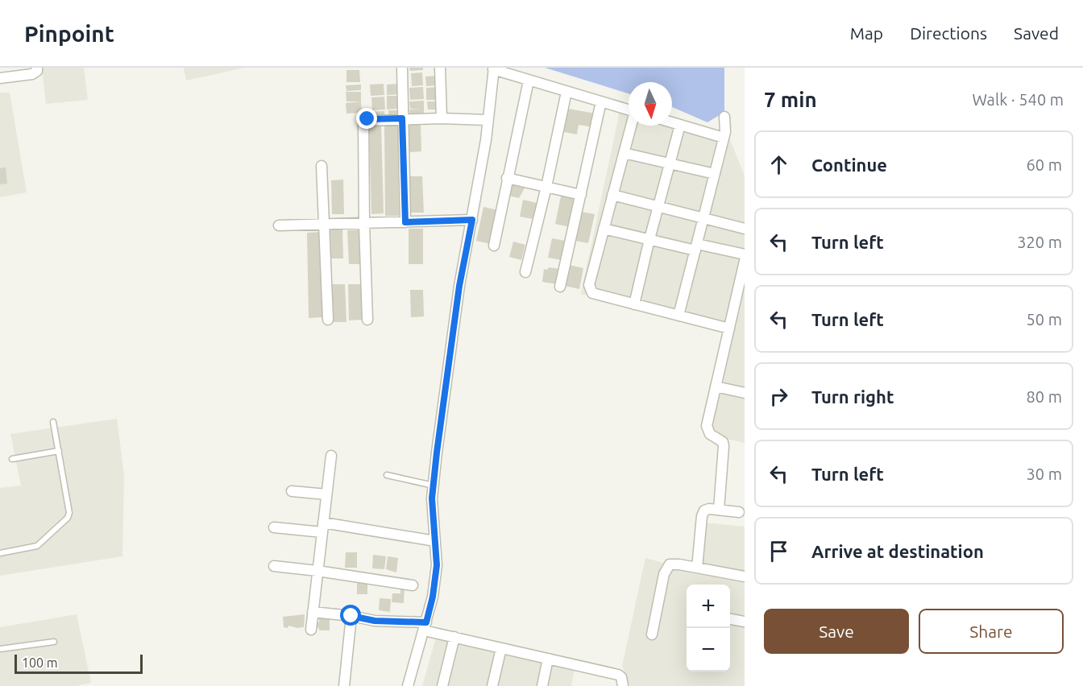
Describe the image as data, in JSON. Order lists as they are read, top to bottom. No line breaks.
{"scale_bar":"100 m","north":"bottom","page":{"header":"Pinpoint","nav":["Map","Directions","Saved"],"heading":["7 min","Walk · 540 m"],"list":[["Continue","60 m"],["Turn left","320 m"],["Turn left","50 m"],["Turn right","80 m"],["Turn left","30 m"],"Arrive at destination"],"map_buttons":["+","−"],"buttons":["Save","Share"],"scale":"100 m"}}
